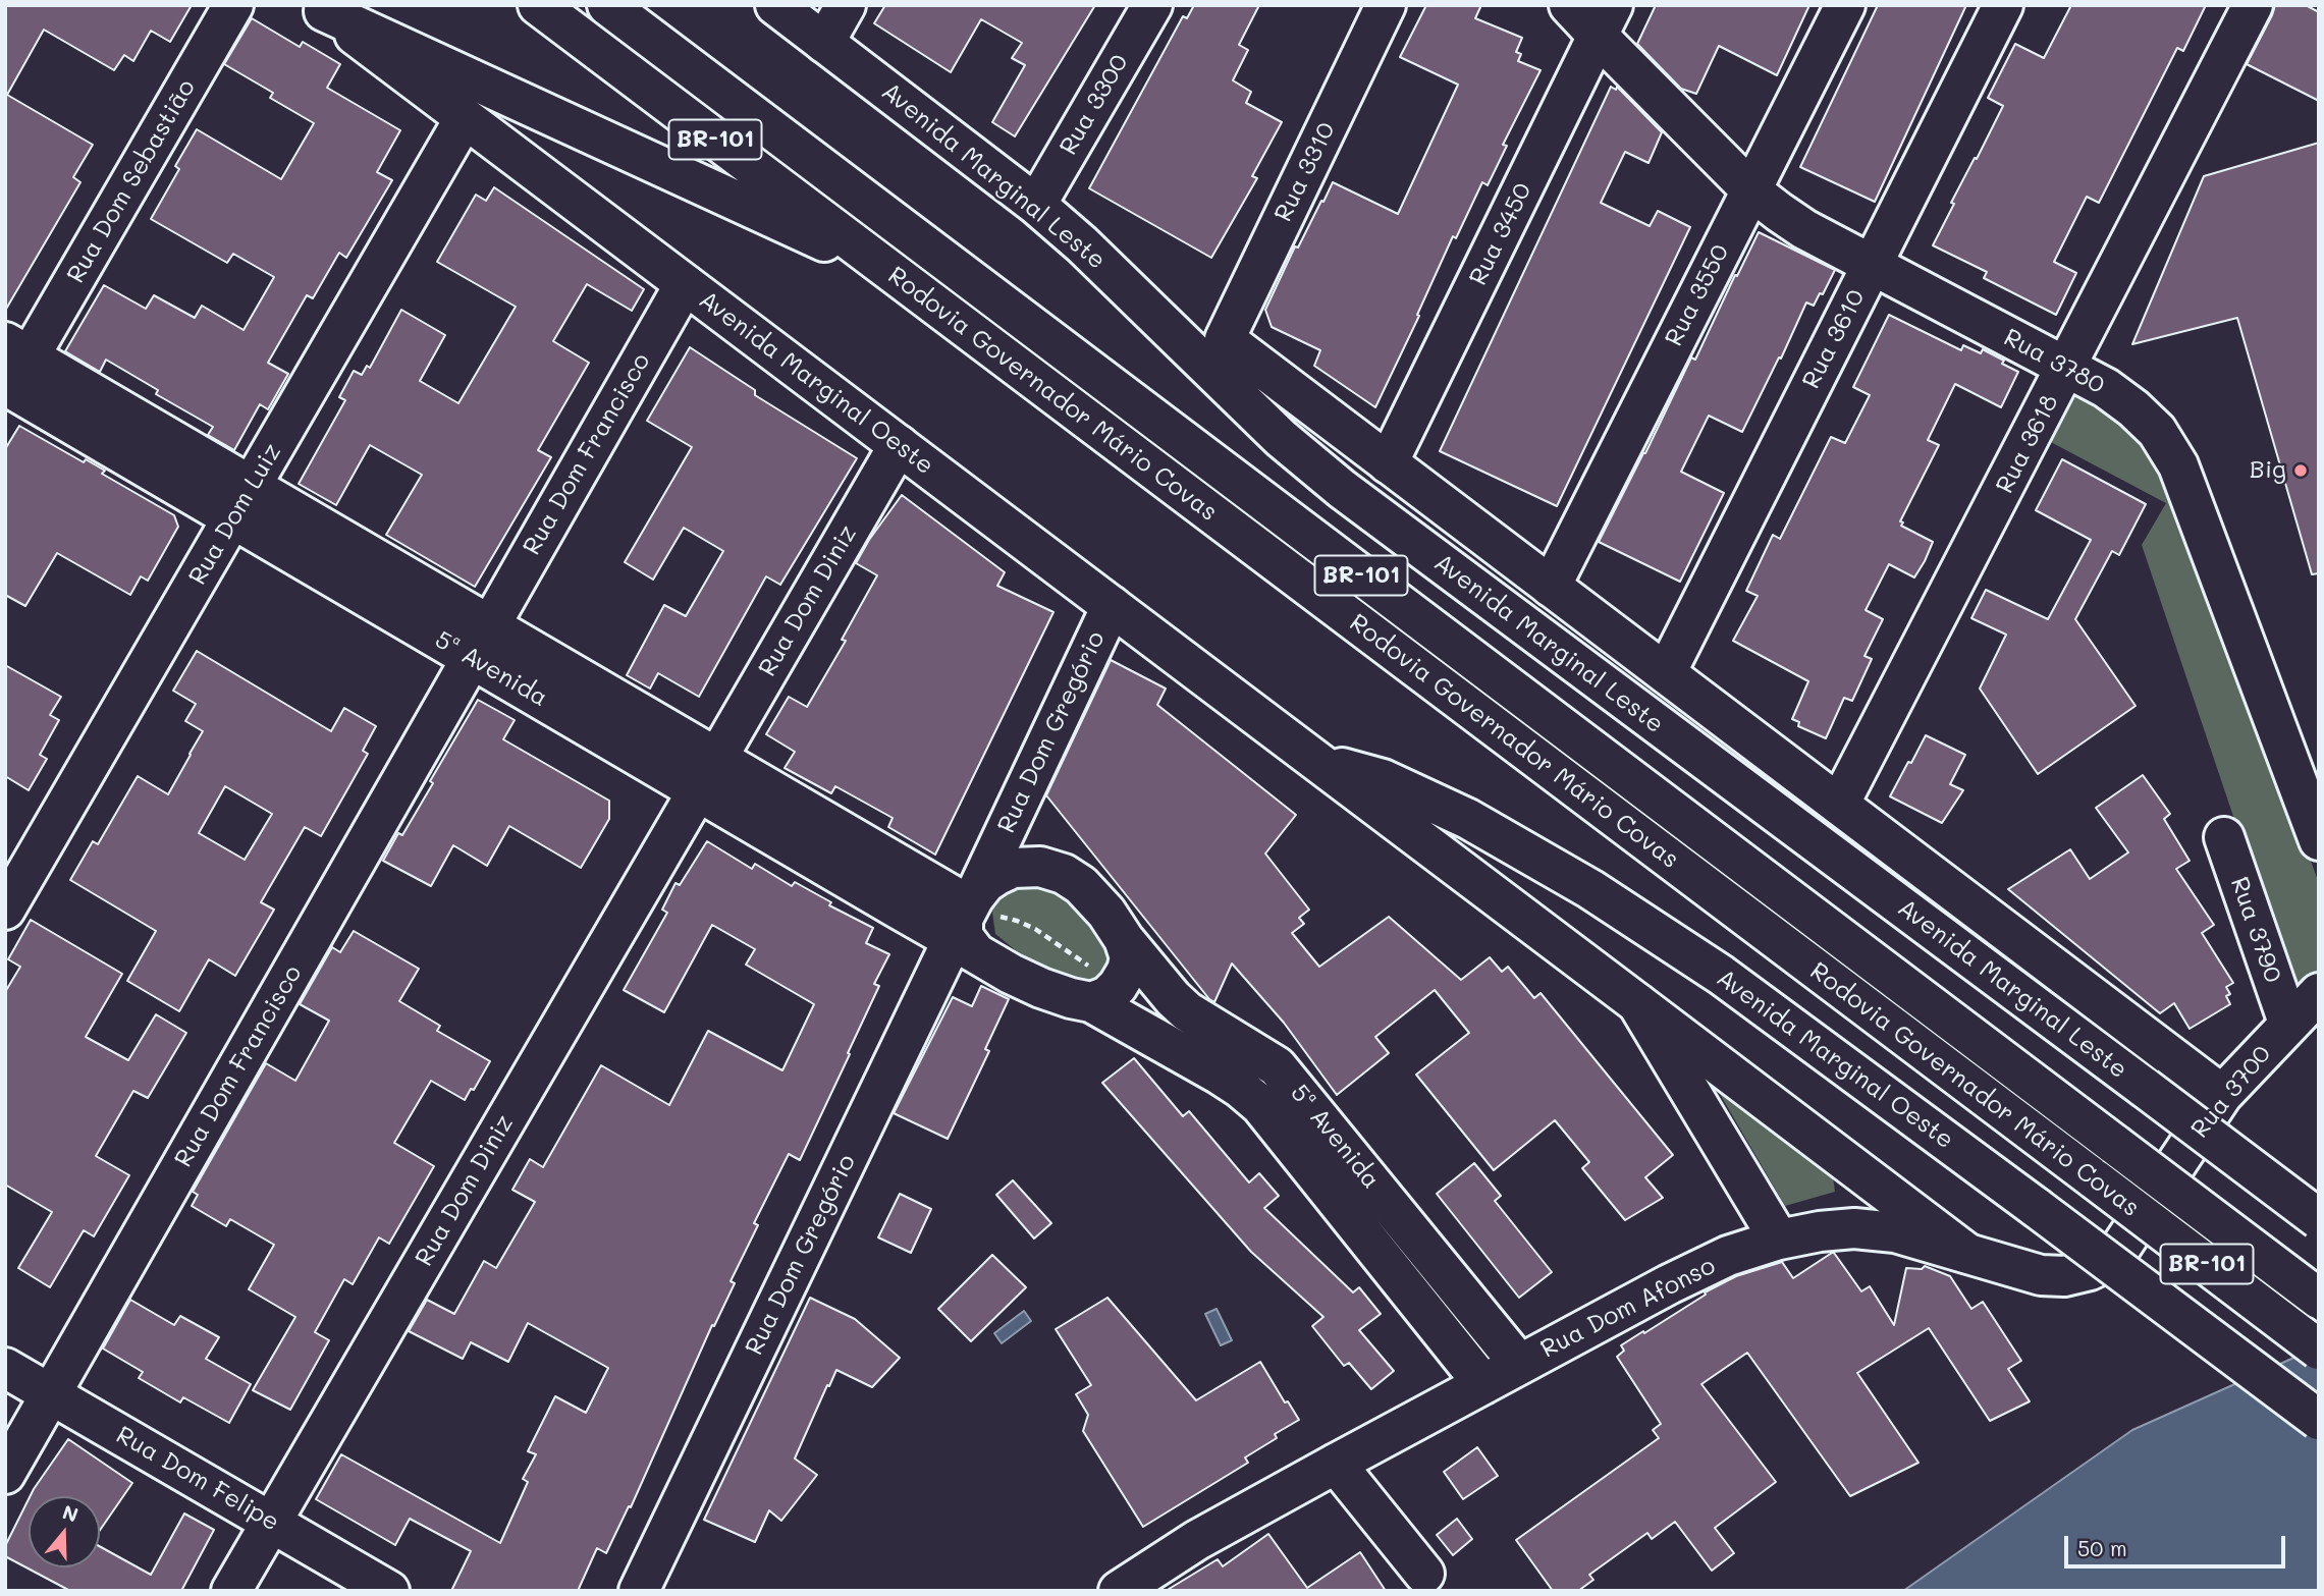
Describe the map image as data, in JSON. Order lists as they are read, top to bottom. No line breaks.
{"streets":{"main road":["Rua 3300","BR-101","Rua 3310","Avenida Marginal Leste","Rua Dom Sebastião","Rua 3450","Rua 3550","Rua 3610","Rua 3780","Avenida Marginal Oeste","Rodovia Governador Mário Covas","Rua 3618","Rua Dom Francisco","Rua Dom Luiz","Rua Dom Diniz","5ª Avenida","Rua Dom Gregório","Rua 3790","Rua 3700","Rua Dom Afonso","Rua Dom Felipe"]},"crossings":[["Rua 3300","Avenida Marginal Leste"],["Rua 3310","Avenida Marginal Leste"],["Avenida Marginal Leste","Rua 3450"],["Avenida Marginal Leste","Rua 3550"],["Avenida Marginal Leste","Rua 3610"],["Avenida Marginal Leste","Rua 3618"],["Avenida Marginal Leste","Rua 3700"],["Rua Dom Sebastião","5ª Avenida"],["Rua 3450","Rua 3780"],["Rua 3550","Rua 3780"],["Rua 3610","Rua 3780"],["Rua 3780","Rua 3618"],["Avenida Marginal Oeste","Rua Dom Francisco"],["Avenida Marginal Oeste","Rua Dom Luiz"],["Avenida Marginal Oeste","Rua Dom Diniz"],["Avenida Marginal Oeste","Rua Dom Gregório"],["Avenida Marginal Oeste","Rua Dom Afonso"],["Rua Dom Francisco","5ª Avenida"],["Rua Dom Francisco","Rua Dom Felipe"],["Rua Dom Luiz","5ª Avenida"],["Rua Dom Diniz","5ª Avenida"],["Rua Dom Diniz","Rua Dom Felipe"],["5ª Avenida","Rua Dom Gregório"],["5ª Avenida","Rua Dom Afonso"],["Rua 3790","Rua 3700"],["Rua 3700","Rua Dom Afonso"]],"places":["Big"],"scale_bar":"50 m","north":"top"}
